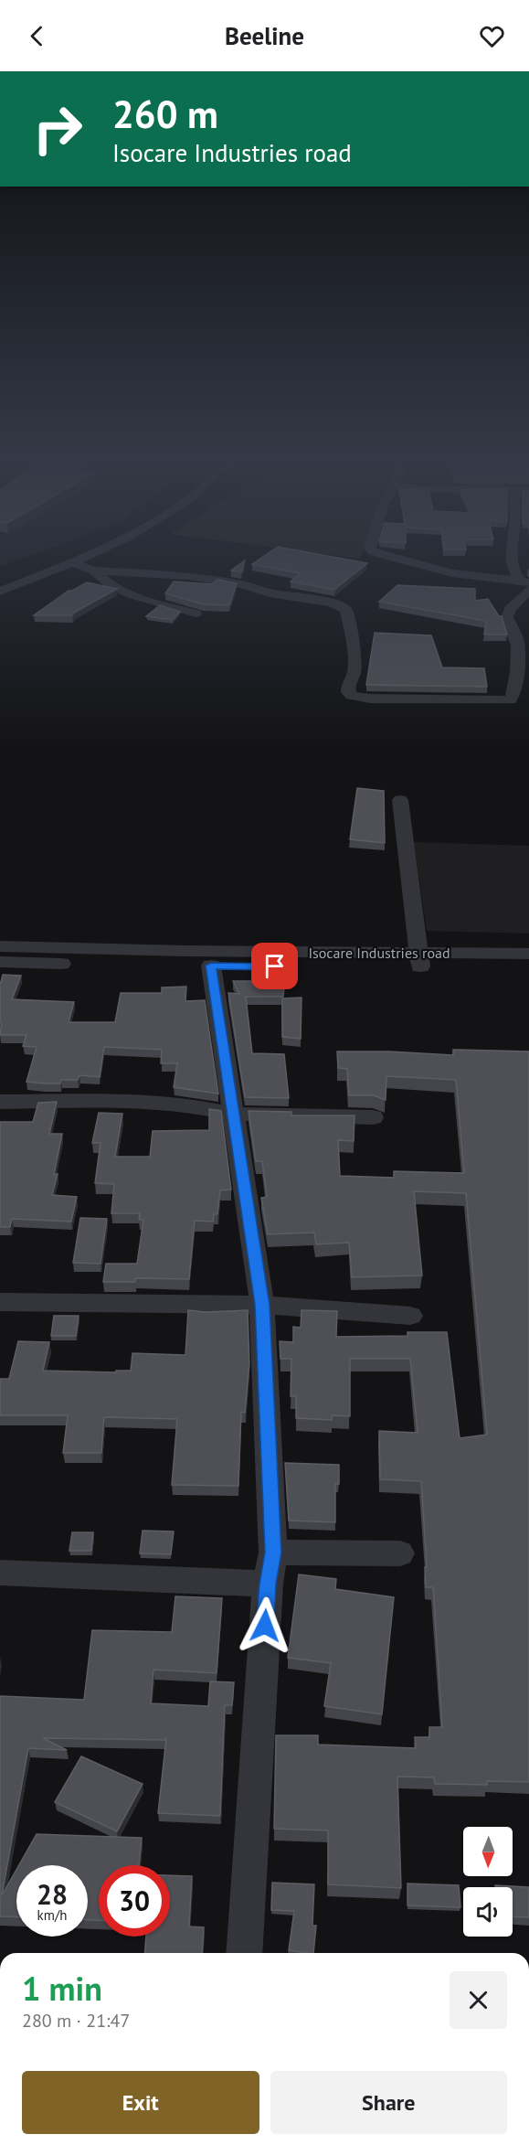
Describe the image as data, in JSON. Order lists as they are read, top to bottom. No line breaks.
{"streets":{"street":["Isocare Industries road"]},"north":"bottom","page":{"header":"Beeline","turn":["260 m","Isocare Industries road"],"speed":"28 km/h","limit":"30","heading":["1 min","280 m · 21:47"],"buttons":["Exit","Share"]}}
